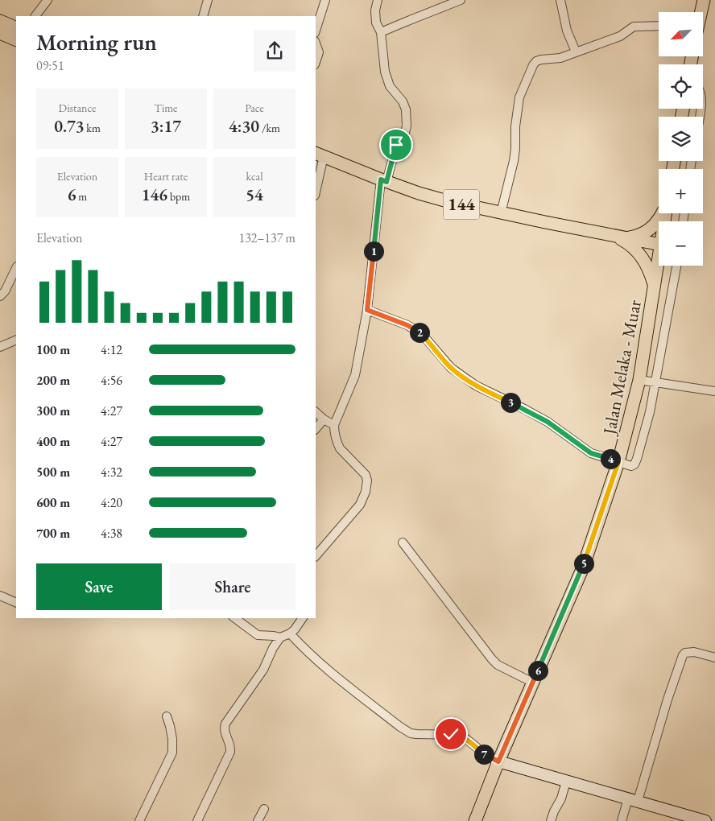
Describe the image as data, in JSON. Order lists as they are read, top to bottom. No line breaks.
{"streets":{"main road":["144","Jalan Melaka - Muar"]},"north":"bottom left","page":{"map_buttons":["+","−"],"heading":["Morning run","09:51"],"stats":[["Distance","0.73 km"],["Time","3:17"],["Pace","4:30 /km"],["Elevation","6 m"],["Heart rate","146 bpm"],["kcal","54"]],"chart":["Elevation","132–137 m"],"pins":["1","2","3","4","5","6","7"],"list":[{"name":"100 m","note":"4:12"},{"name":"200 m","note":"4:56"},{"name":"300 m","note":"4:27"},{"name":"400 m","note":"4:27"},{"name":"500 m","note":"4:32"},{"name":"600 m","note":"4:20"},{"name":"700 m","note":"4:38"}],"buttons":["Save","Share"]}}
